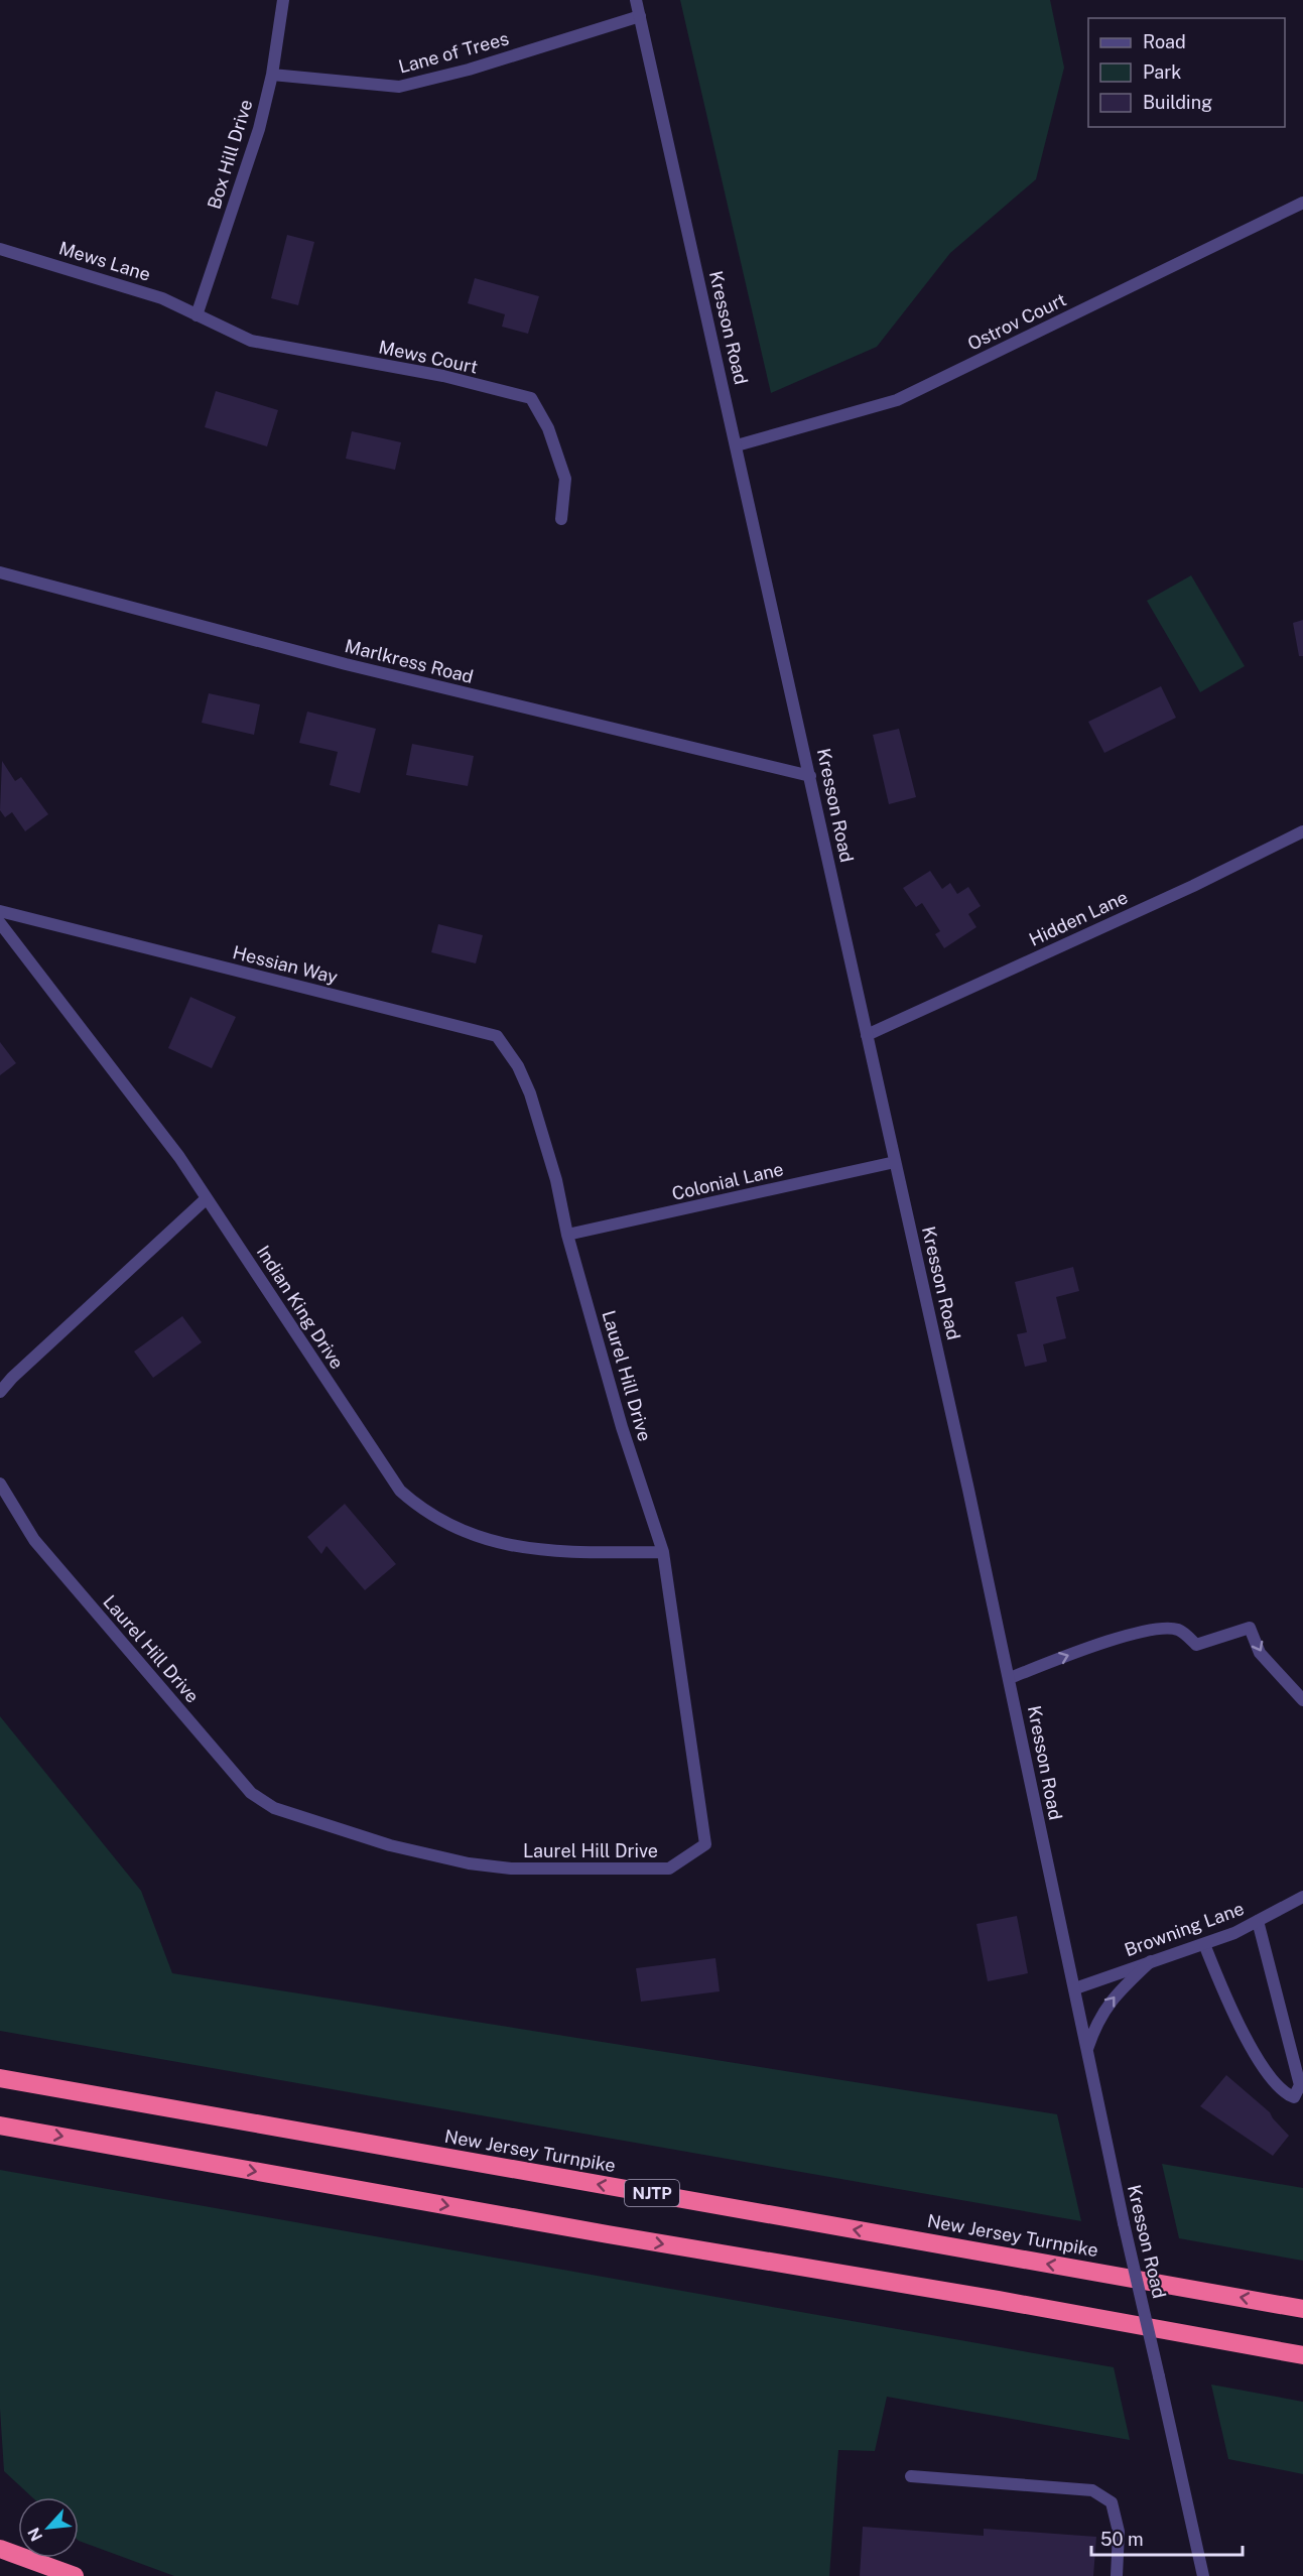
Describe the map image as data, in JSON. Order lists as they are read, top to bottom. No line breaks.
{"streets":{"highway":["New Jersey Turnpike","NJTP"],"street":["Lane of Trees","Box Hill Drive","Mews Lane","Ostrov Court","Kresson Road","Mews Court","Marlkress Road","Hidden Lane","Hessian Way","Colonial Lane","Indian King Drive","Laurel Hill Drive","Browning Lane"]},"crossings":[["Lane of Trees","Box Hill Drive"],["Lane of Trees","Kresson Road"],["Box Hill Drive","Mews Lane"],["Box Hill Drive","Mews Court"],["Mews Lane","Mews Court"],["Ostrov Court","Kresson Road"],["Kresson Road","Marlkress Road"],["Kresson Road","Hidden Lane"],["Kresson Road","Colonial Lane"],["Kresson Road","Browning Lane"],["Hessian Way","Laurel Hill Drive"],["Colonial Lane","Laurel Hill Drive"],["Indian King Drive","Laurel Hill Drive"]],"legend":["Road","Park","Building"],"scale_bar":"50 m","north":"bottom left"}
